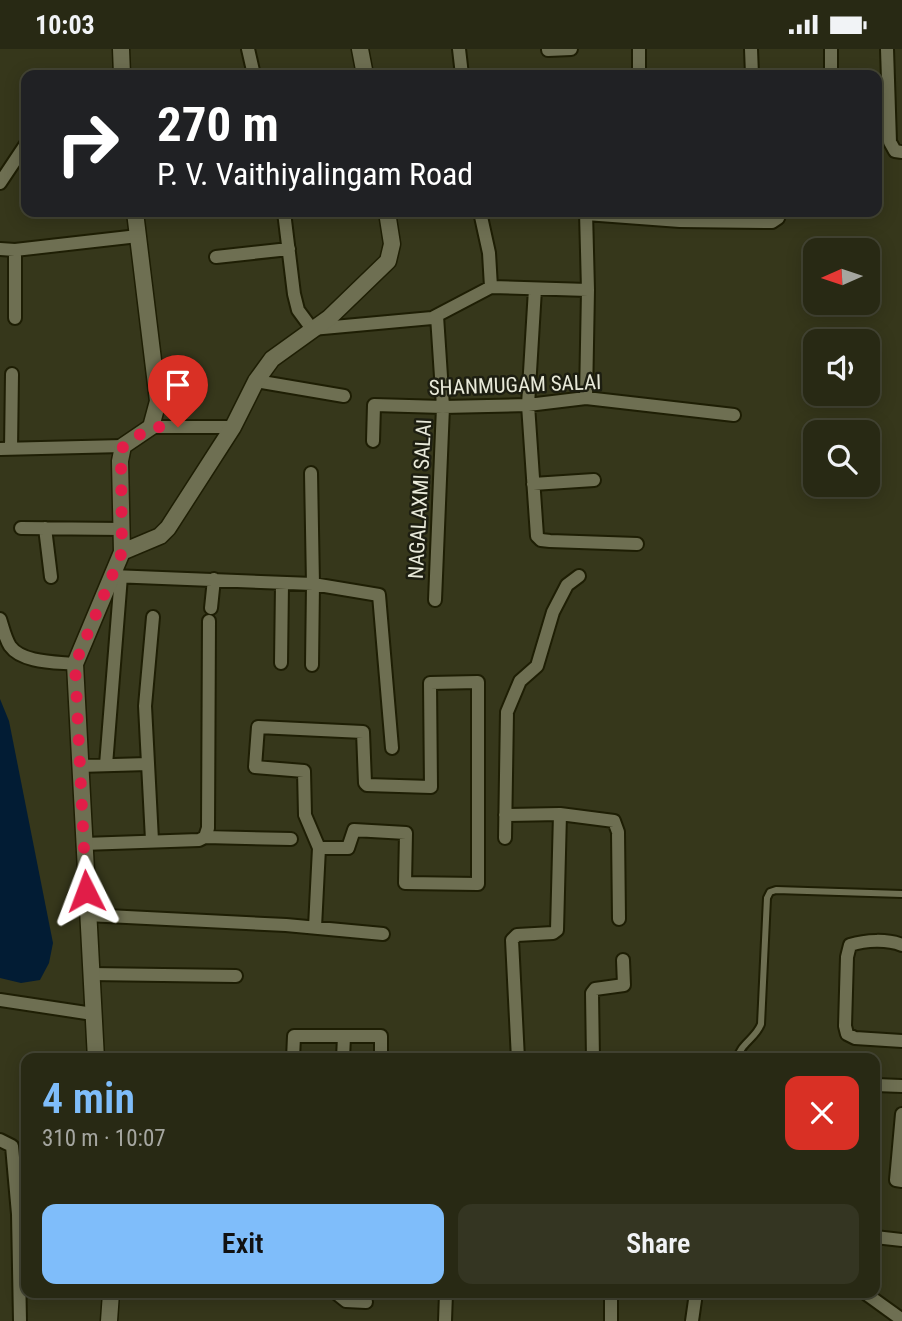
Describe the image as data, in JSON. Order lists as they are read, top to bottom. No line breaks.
{"streets":{"street":["SHANMUGAM SALAI","NAGALAXMI SALAI"]},"crossings":[["SHANMUGAM SALAI","NAGALAXMI SALAI"]],"north":"left","page":{"status":"10:03","turn":["270 m","P. V. Vaithiyalingam Road"],"heading":["4 min","310 m · 10:07"],"buttons":["Exit","Share"]}}
